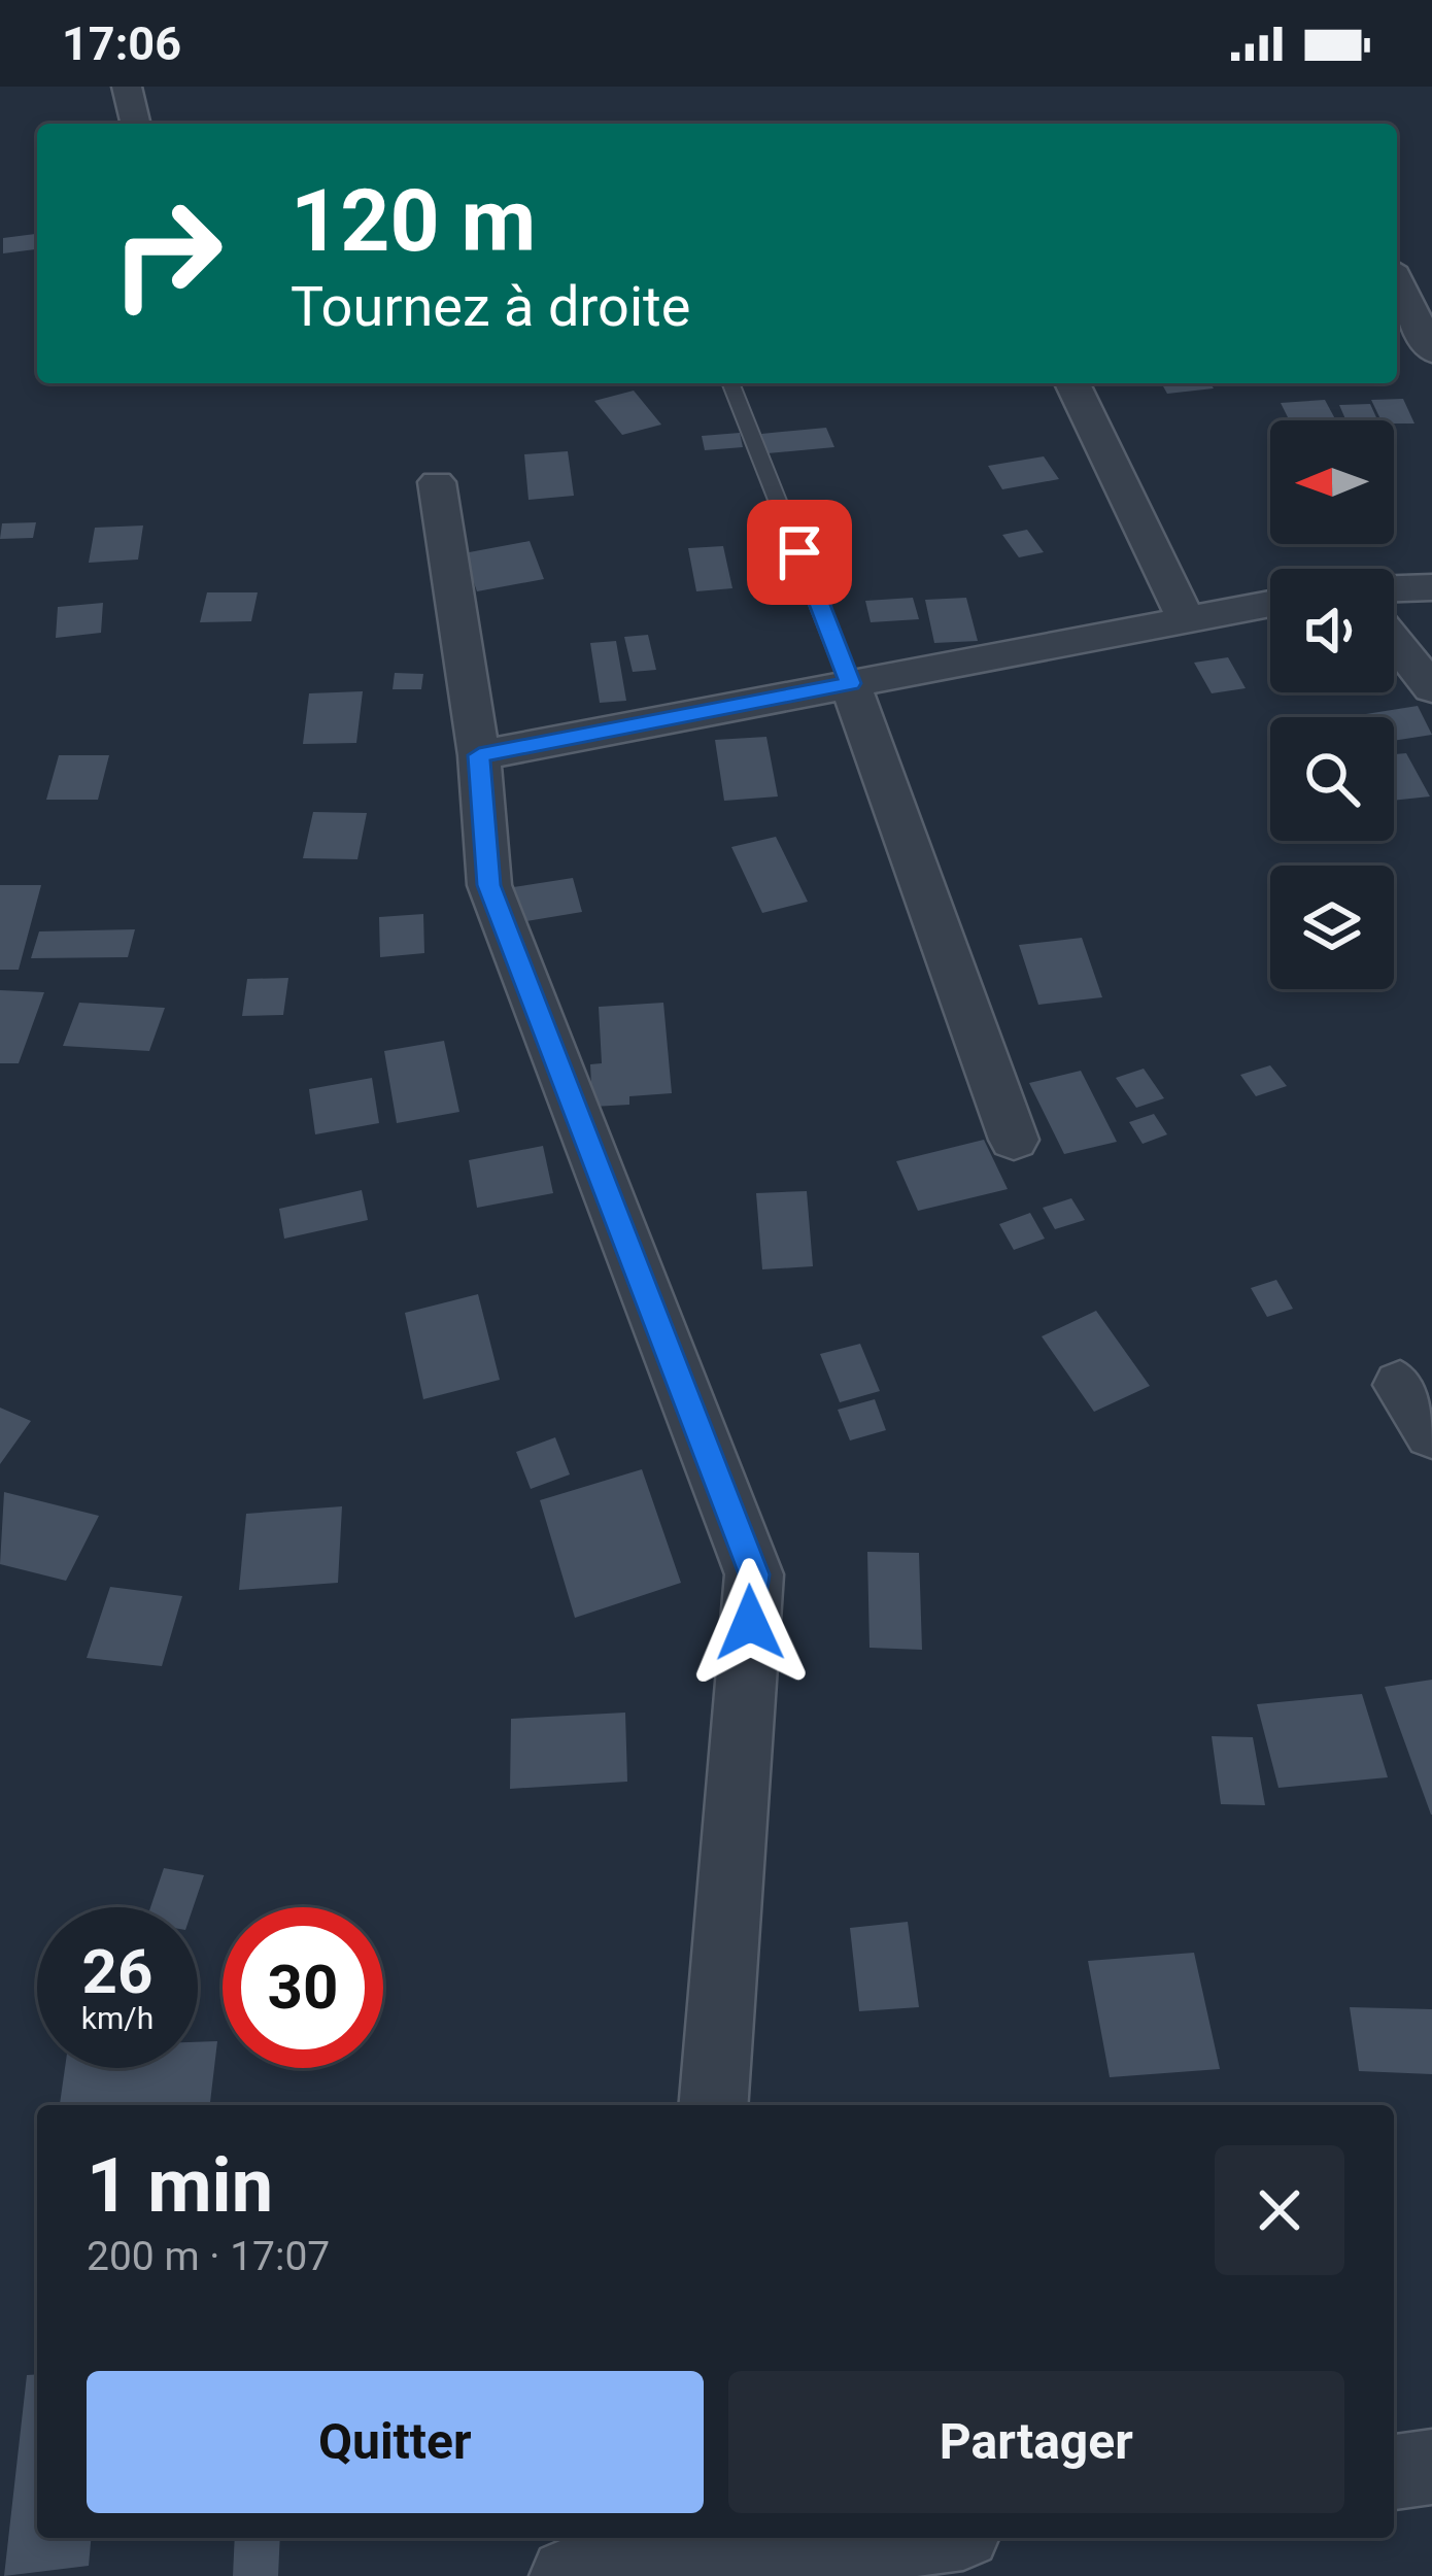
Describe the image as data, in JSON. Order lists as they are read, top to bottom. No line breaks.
{"north":"left","page":{"status":"17:06","turn":["120 m","Tournez à droite"],"speed":"26 km/h","limit":"30","heading":["1 min","200 m · 17:07"],"buttons":["Quitter","Partager"]}}
